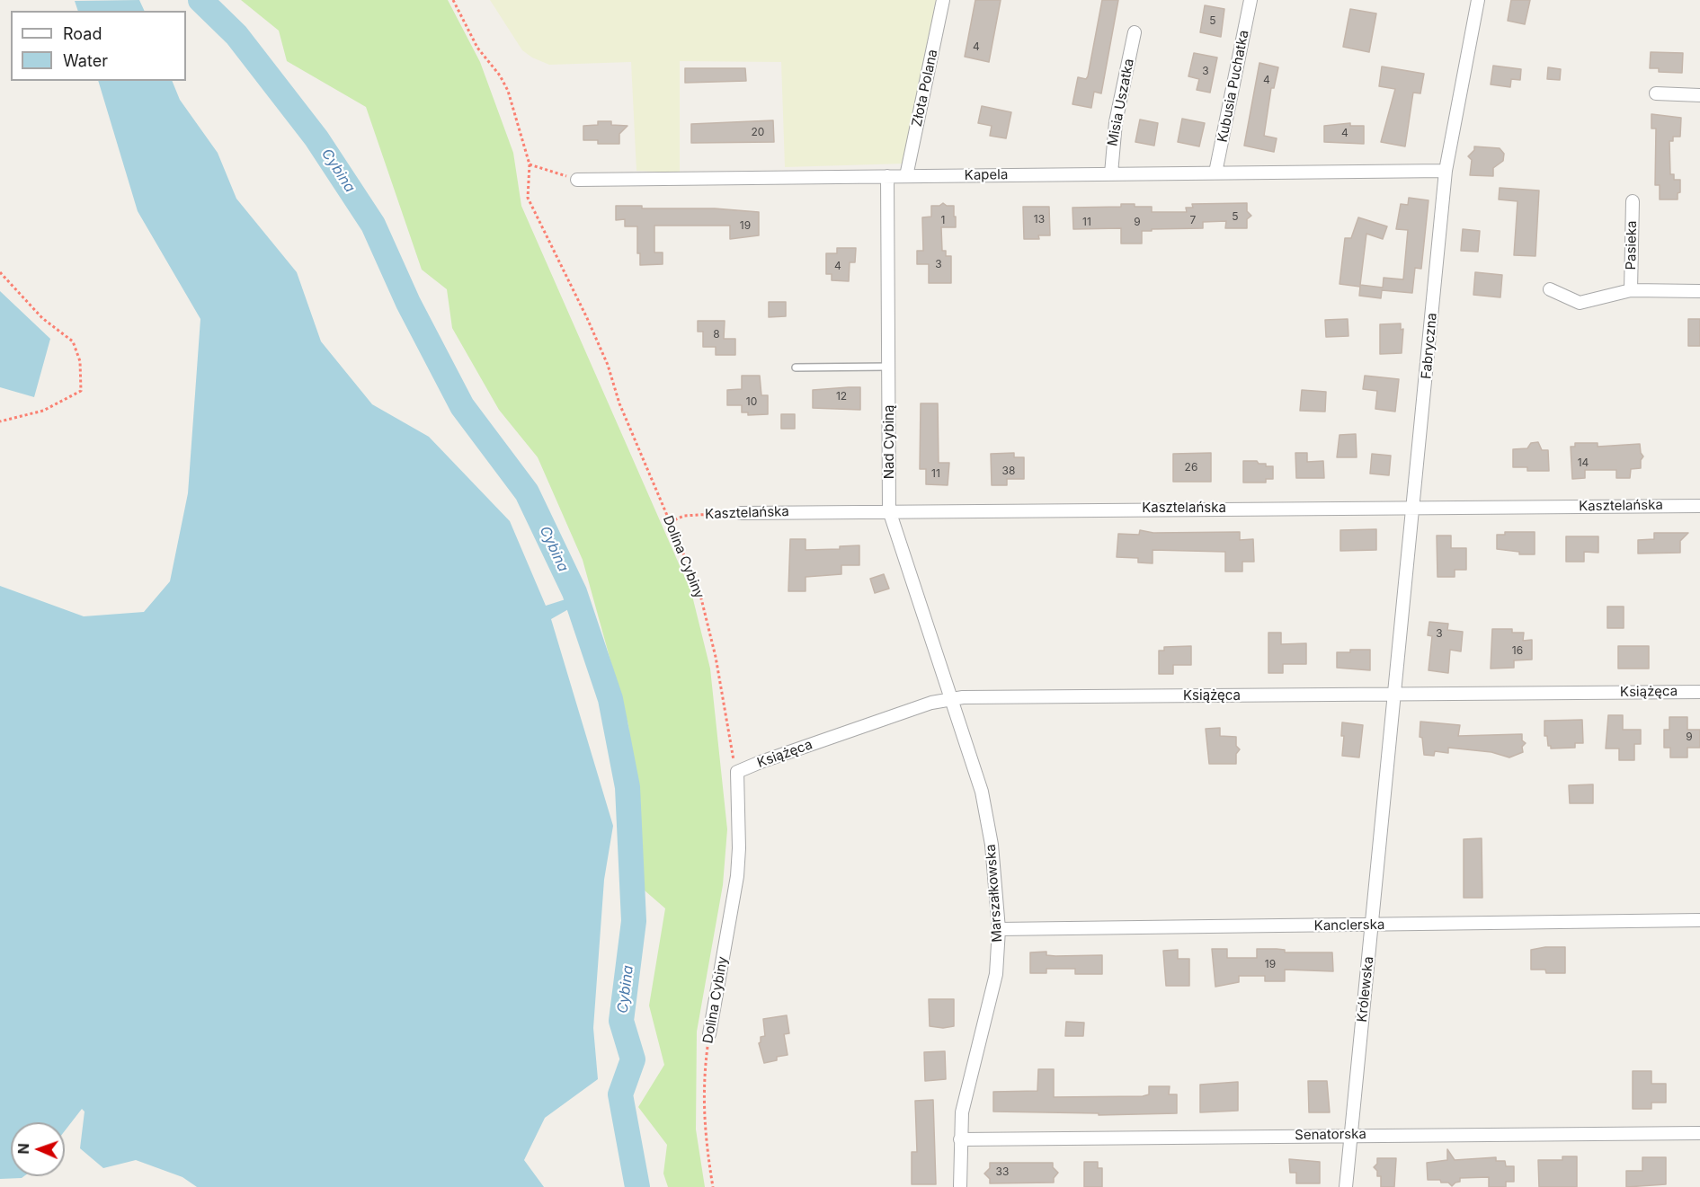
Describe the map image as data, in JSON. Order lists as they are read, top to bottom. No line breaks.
{"streets":{"street":["Kubusia Puchatka","Złota Polana","Misia Uszatka","Kapela","Pasieka","Fabryczna","Nad Cybiną","Kasztelańska","Dolina Cybiny","Książęca","Marszałkowska","Kanclerska","Królewska","Senatorska"]},"crossings":[["Kubusia Puchatka","Kapela"],["Złota Polana","Kapela"],["Misia Uszatka","Kapela"],["Kapela","Fabryczna"],["Kapela","Nad Cybiną"],["Fabryczna","Kasztelańska"],["Fabryczna","Książęca"],["Fabryczna","Królewska"],["Nad Cybiną","Kasztelańska"],["Nad Cybiną","Książęca"],["Nad Cybiną","Marszałkowska"],["Kasztelańska","Dolina Cybiny"],["Dolina Cybiny","Książęca"],["Książęca","Marszałkowska"],["Książęca","Królewska"],["Marszałkowska","Kanclerska"],["Marszałkowska","Senatorska"],["Kanclerska","Królewska"],["Królewska","Senatorska"]],"water":["Cybina"],"house_numbers":["5","4","3","4","20","4","5","13","1","7","11","9","19","3","4","8","12","10","14","26","38","11","3","16","9","19","33"],"legend":["Road","Water"],"north":"left"}
